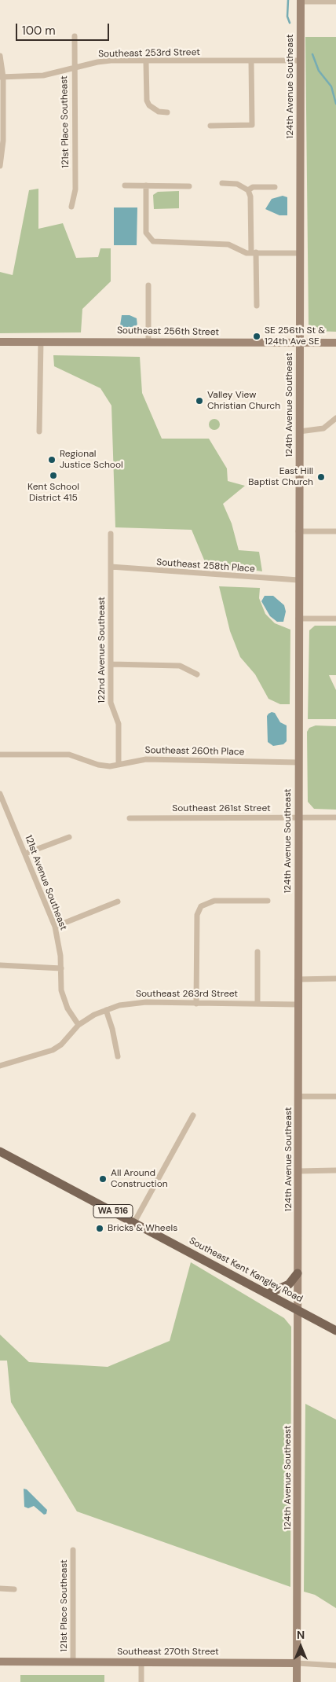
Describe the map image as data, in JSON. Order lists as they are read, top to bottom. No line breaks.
{"streets":{"main road":["WA 516","Southeast Kent Kangley Road"],"street":["Southeast 253rd Street","124th Avenue Southeast","121st Place Southeast","Southeast 256th Street","Southeast 258th Place","122nd Avenue Southeast","Southeast 260th Place","Southeast 261st Street","121st Avenue Southeast","Southeast 263rd Street","Southeast 270th Street"]},"crossings":[["Southeast 253rd Street","124th Avenue Southeast"],["Southeast 253rd Street","121st Place Southeast"],["124th Avenue Southeast","Southeast 256th Street"],["124th Avenue Southeast","Southeast 258th Place"],["124th Avenue Southeast","Southeast 260th Place"],["124th Avenue Southeast","Southeast 261st Street"],["124th Avenue Southeast","Southeast 263rd Street"],["124th Avenue Southeast","Southeast Kent Kangley Road"],["124th Avenue Southeast","Southeast 270th Street"],["121st Place Southeast","Southeast 270th Street"],["Southeast 258th Place","122nd Avenue Southeast"],["122nd Avenue Southeast","Southeast 260th Place"],["121st Avenue Southeast","Southeast 263rd Street"]],"places":["SE 256th St & 124th Ave SE","Valley View Christian Church","Regional Justice School","Kent School District 415","East Hill Baptist Church","All Around Construction","Bricks & Wheels"],"scale_bar":"100 m","north":"top"}
